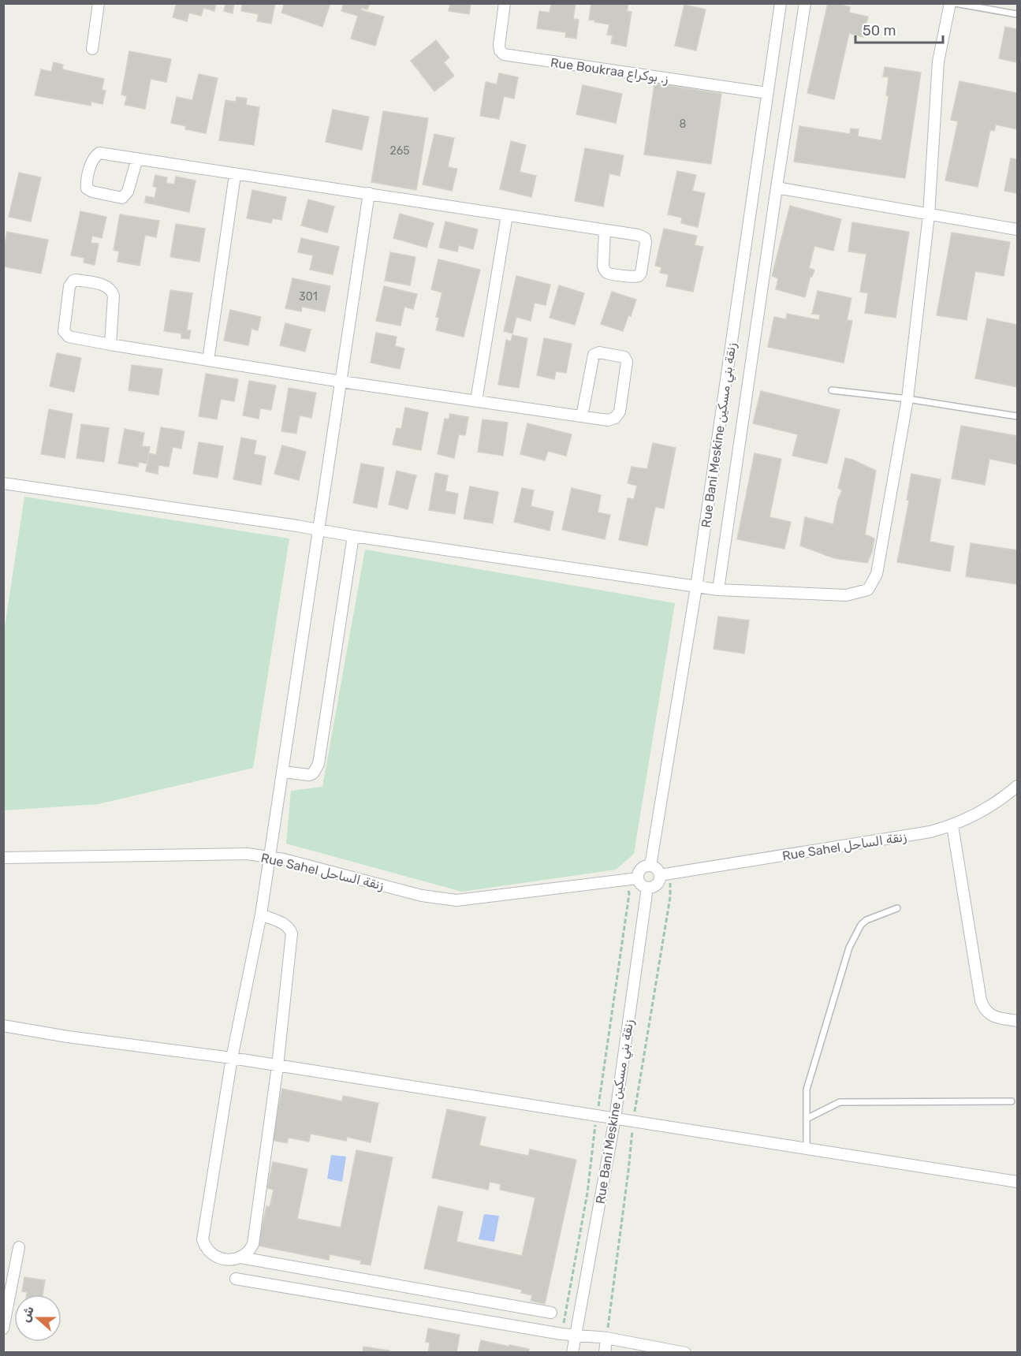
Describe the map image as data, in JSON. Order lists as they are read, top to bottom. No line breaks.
{"streets":{"street":["Rue Boukraa ز. بوكراع","Rue Bani Meskine زنقة بني مسكين","Rue Sahel زنقة الساحل"]},"crossings":[["Rue Boukraa ز. بوكراع","Rue Bani Meskine زنقة بني مسكين"],["Rue Bani Meskine زنقة بني مسكين","Rue Sahel زنقة الساحل"]],"house_numbers":["8","265","301"],"scale_bar":"50 m","north":"left"}
